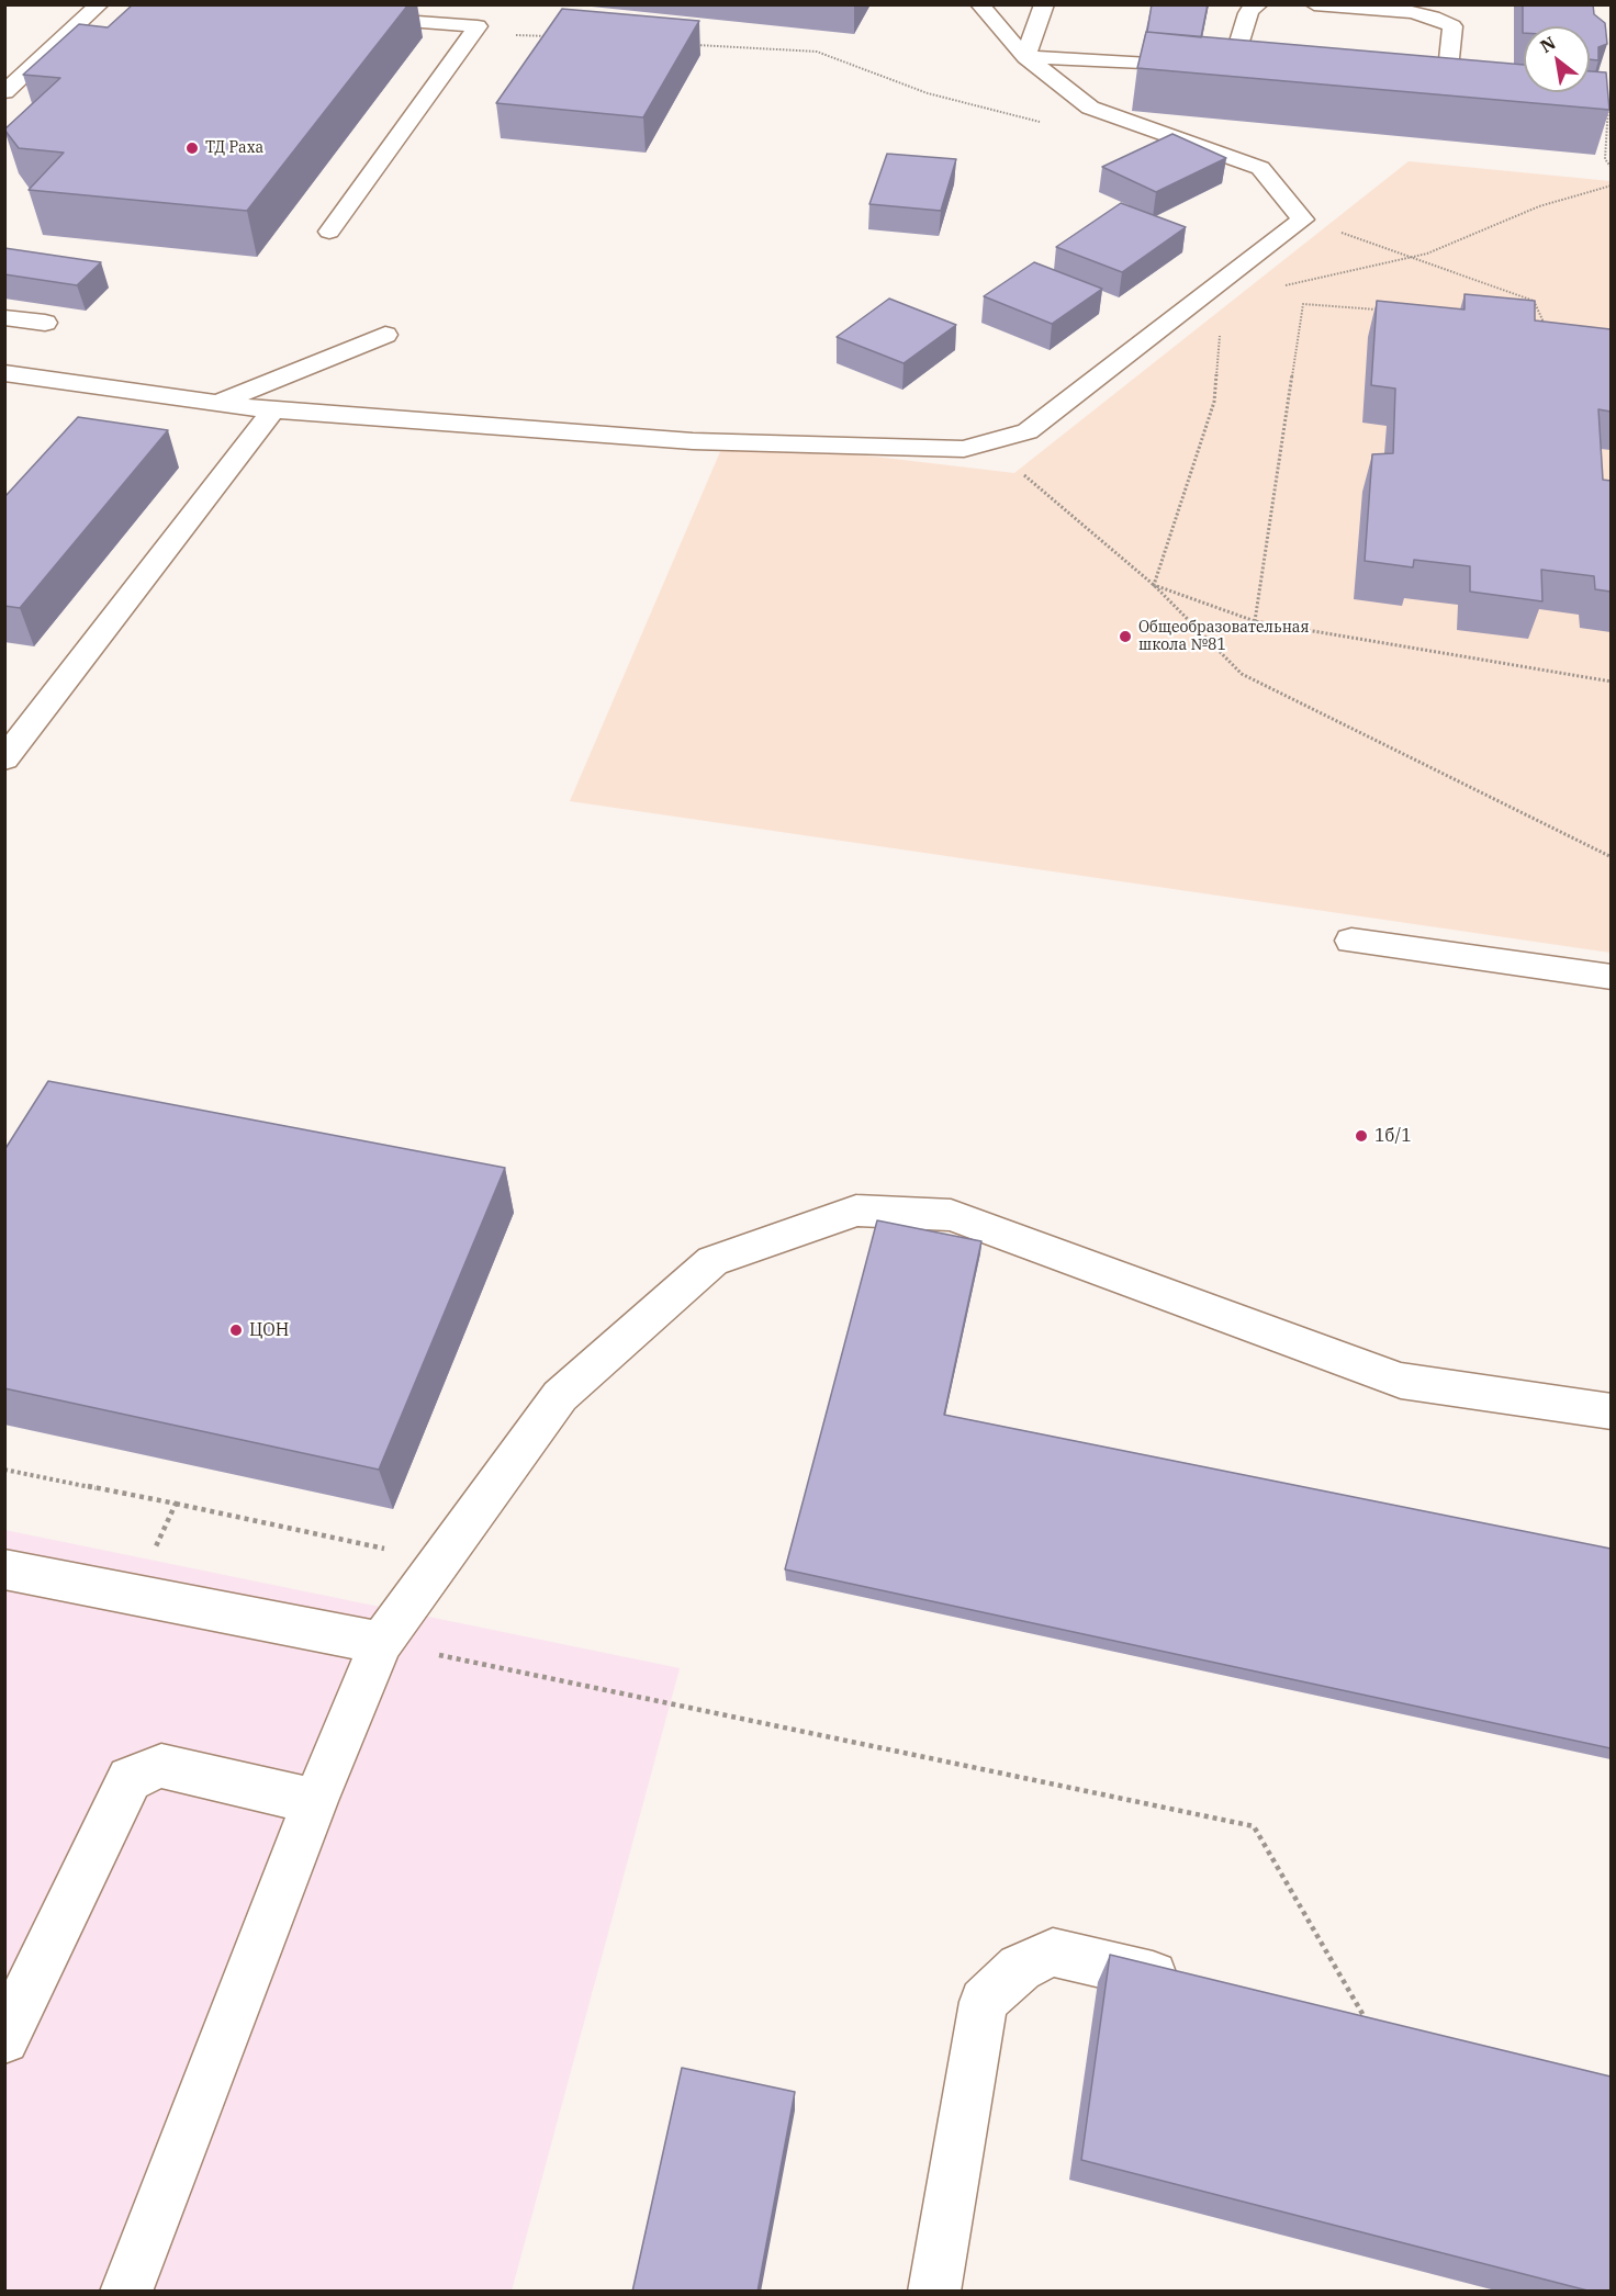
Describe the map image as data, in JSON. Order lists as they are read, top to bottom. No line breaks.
{"places":["ТД Раха","Общеобразовательная школа №81","1б/1","ЦОН"],"north":"top left"}
